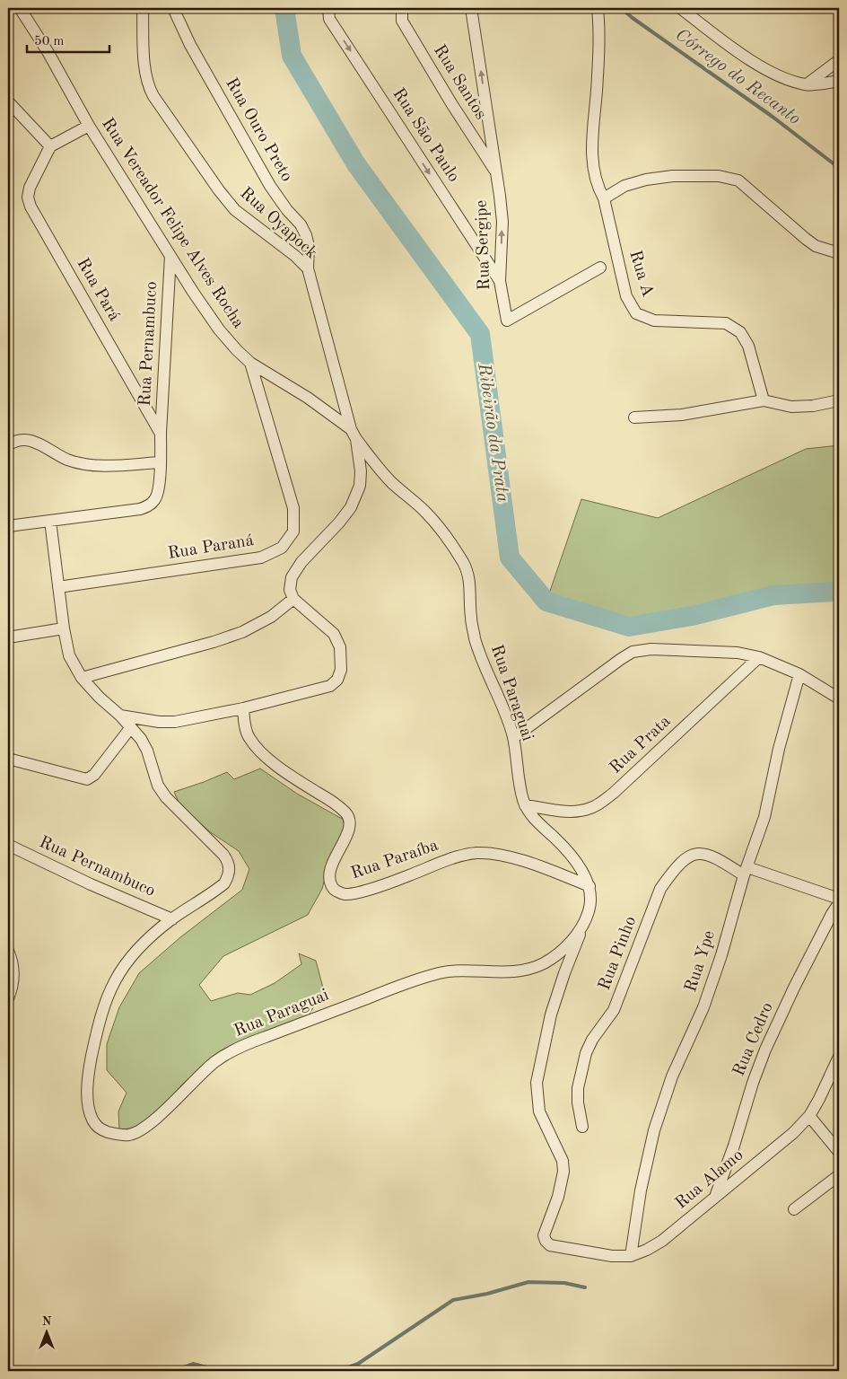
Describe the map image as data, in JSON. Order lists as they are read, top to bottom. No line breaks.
{"streets":{"street":["Rua Santos","Rua Ouro Preto","Rua São Paulo","Rua Vereador Felipe Alves Rocha","Rua Oyapock","Rua Sergipe","Rua A","Rua Pará","Rua Pernambuco","Rua Paraná","Rua Paraguai","Rua Prata","Rua Paraíba","Rua Pinho","Rua Ype","Rua Cedro","Rua Alamo"]},"crossings":[["Rua Santos","Rua Sergipe"],["Rua Ouro Preto","Rua Oyapock"],["Rua São Paulo","Rua Sergipe"],["Rua Vereador Felipe Alves Rocha","Rua Oyapock"],["Rua Vereador Felipe Alves Rocha","Rua Pernambuco"],["Rua Vereador Felipe Alves Rocha","Rua Paraná"],["Rua Vereador Felipe Alves Rocha","Rua Paraguai"],["Rua Oyapock","Rua Paraguai"],["Rua Pará","Rua Pernambuco"],["Rua Pará","Rua Paraguai"],["Rua Pernambuco","Rua Paraguai"],["Rua Paraná","Rua Paraguai"],["Rua Paraguai","Rua Prata"],["Rua Paraguai","Rua Paraíba"],["Rua Paraguai","Rua Alamo"],["Rua Pinho","Rua Ype"],["Rua Ype","Rua Alamo"],["Rua Cedro","Rua Alamo"]],"one_way":["Rua São Paulo","Rua Sergipe"],"water":["Córrego do Recanto","Ribeirão da Prata"],"scale_bar":"50 m","north":"top"}
